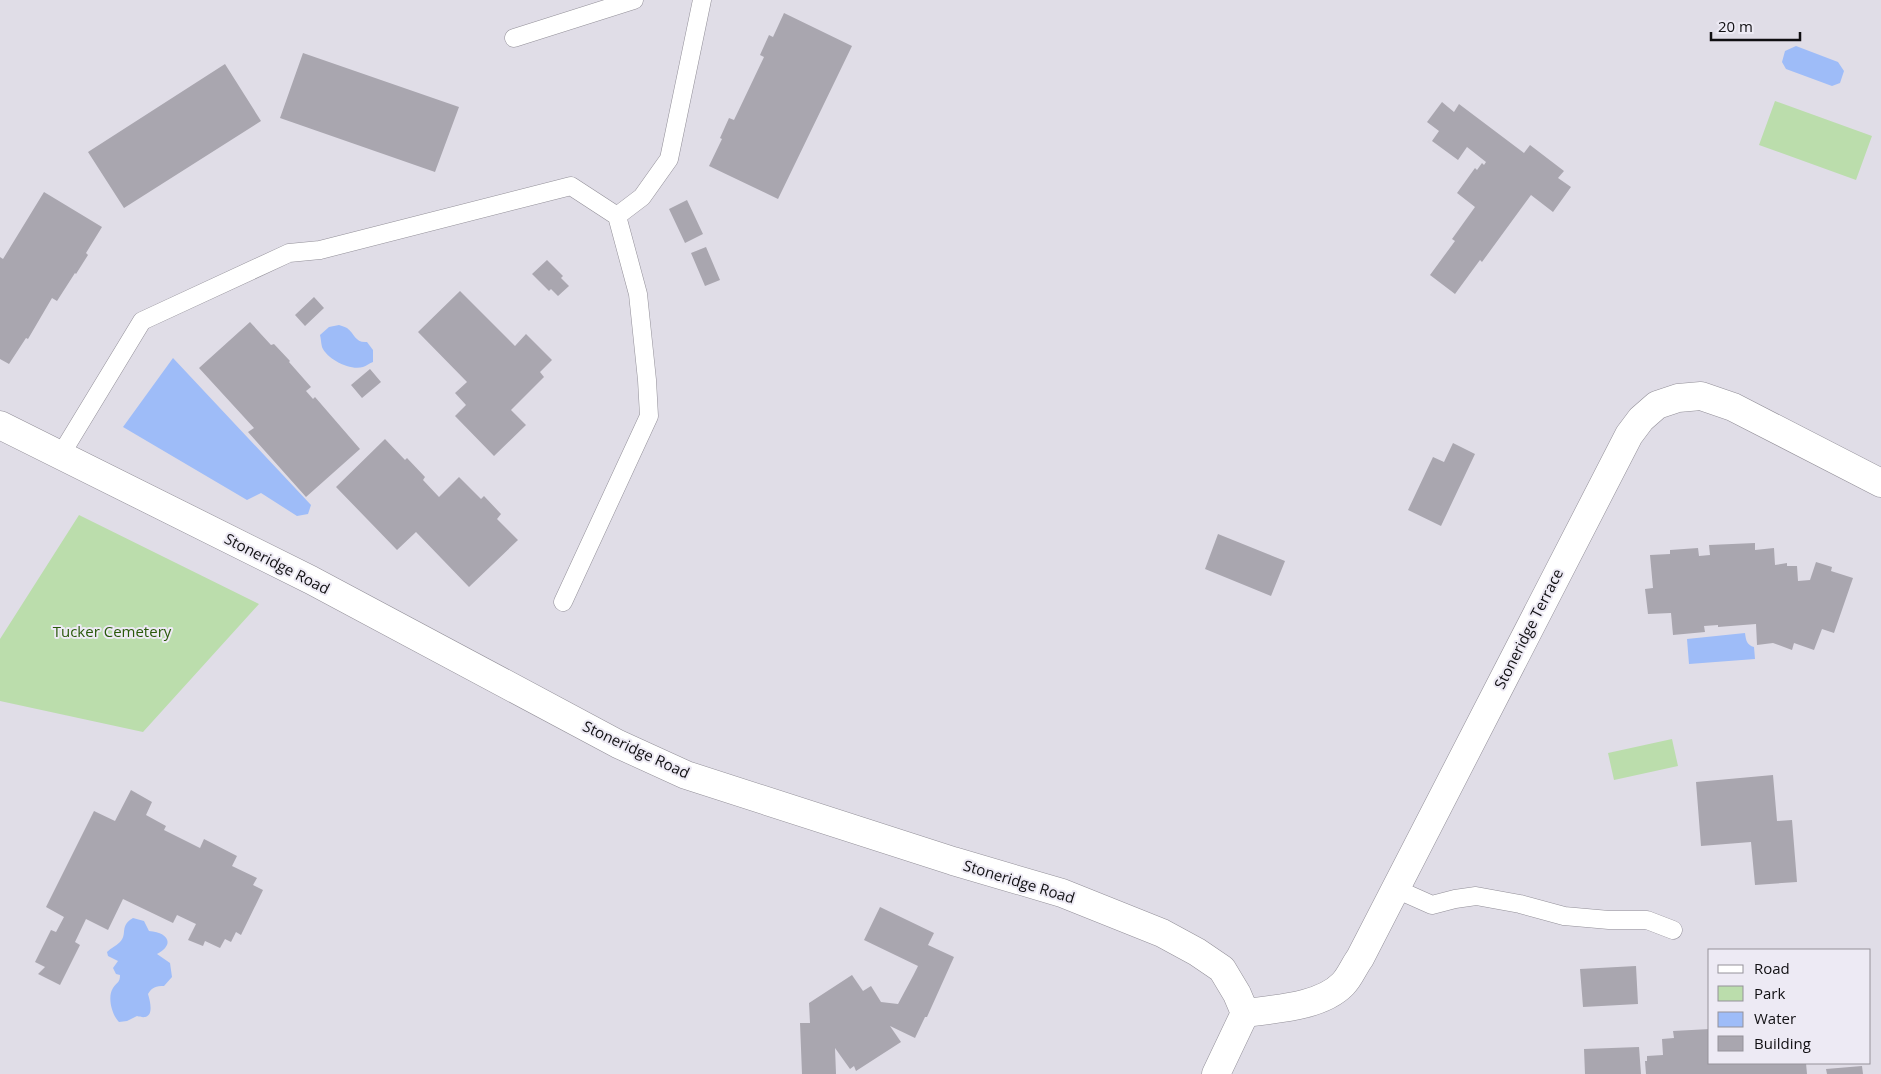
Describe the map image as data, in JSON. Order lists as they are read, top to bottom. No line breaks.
{"streets":{"street":["Stoneridge Road","Stoneridge Terrace"]},"crossings":[["Stoneridge Road","Stoneridge Terrace"]],"parks":["Tucker Cemetery"],"legend":["Road","Park","Water","Building"],"scale_bar":"20 m"}
